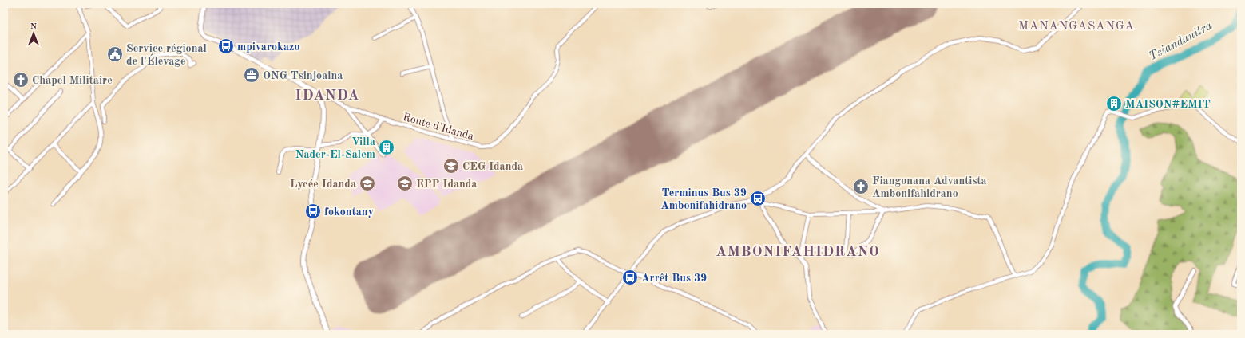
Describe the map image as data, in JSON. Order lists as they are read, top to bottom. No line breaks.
{"streets":{"street":["Route d'Idanda"]},"districts":["MANANGASANGA","IDANDA","AMBONIFAHIDRANO"],"water":["Tsiandanitra"],"places":{"bus stop":["mpivarokazo","Terminus Bus 39 Ambonifahidrano","fokontany","Arrêt Bus 39"],"public building":["Service régional de l'Élevage"],"office":["ONG Tsinjoaina"],"church":["Chapel Militaire","Fiangonana Advantista Ambonifahidrano"],"building":["MAISON#EMIT","Villa Nader-El-Salem"],"school or university":["CEG Idanda","Lycée Idanda","EPP Idanda"]},"north":"top"}
